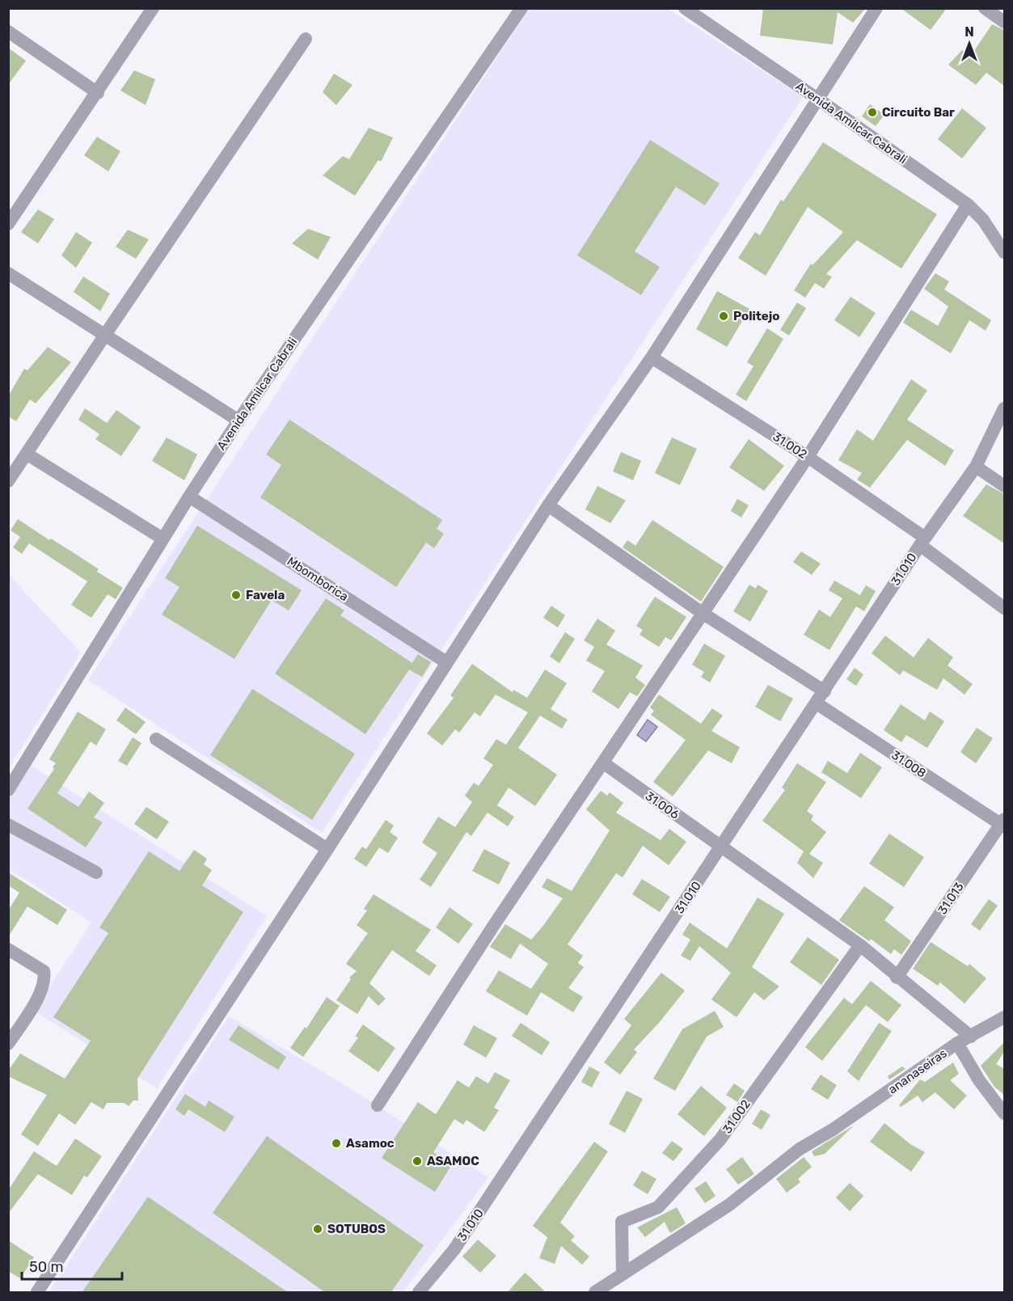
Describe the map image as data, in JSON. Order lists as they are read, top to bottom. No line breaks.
{"streets":{"street":["Avenida Amilcar Cabrali","31.002","31.010","Mbomborica","31.008","31.006","31.013","ananaseiras"]},"crossings":[["Avenida Amilcar Cabrali","Mbomborica"],["31.002","31.010"],["31.002","31.006"],["31.002","ananaseiras"],["31.010","31.008"],["31.010","31.006"],["31.008","31.013"],["31.006","31.013"],["31.006","ananaseiras"]],"places":["Circuito Bar","Politejo","Favela","Asamoc","ASAMOC","SOTUBOS"],"scale_bar":"50 m","north":"top"}
